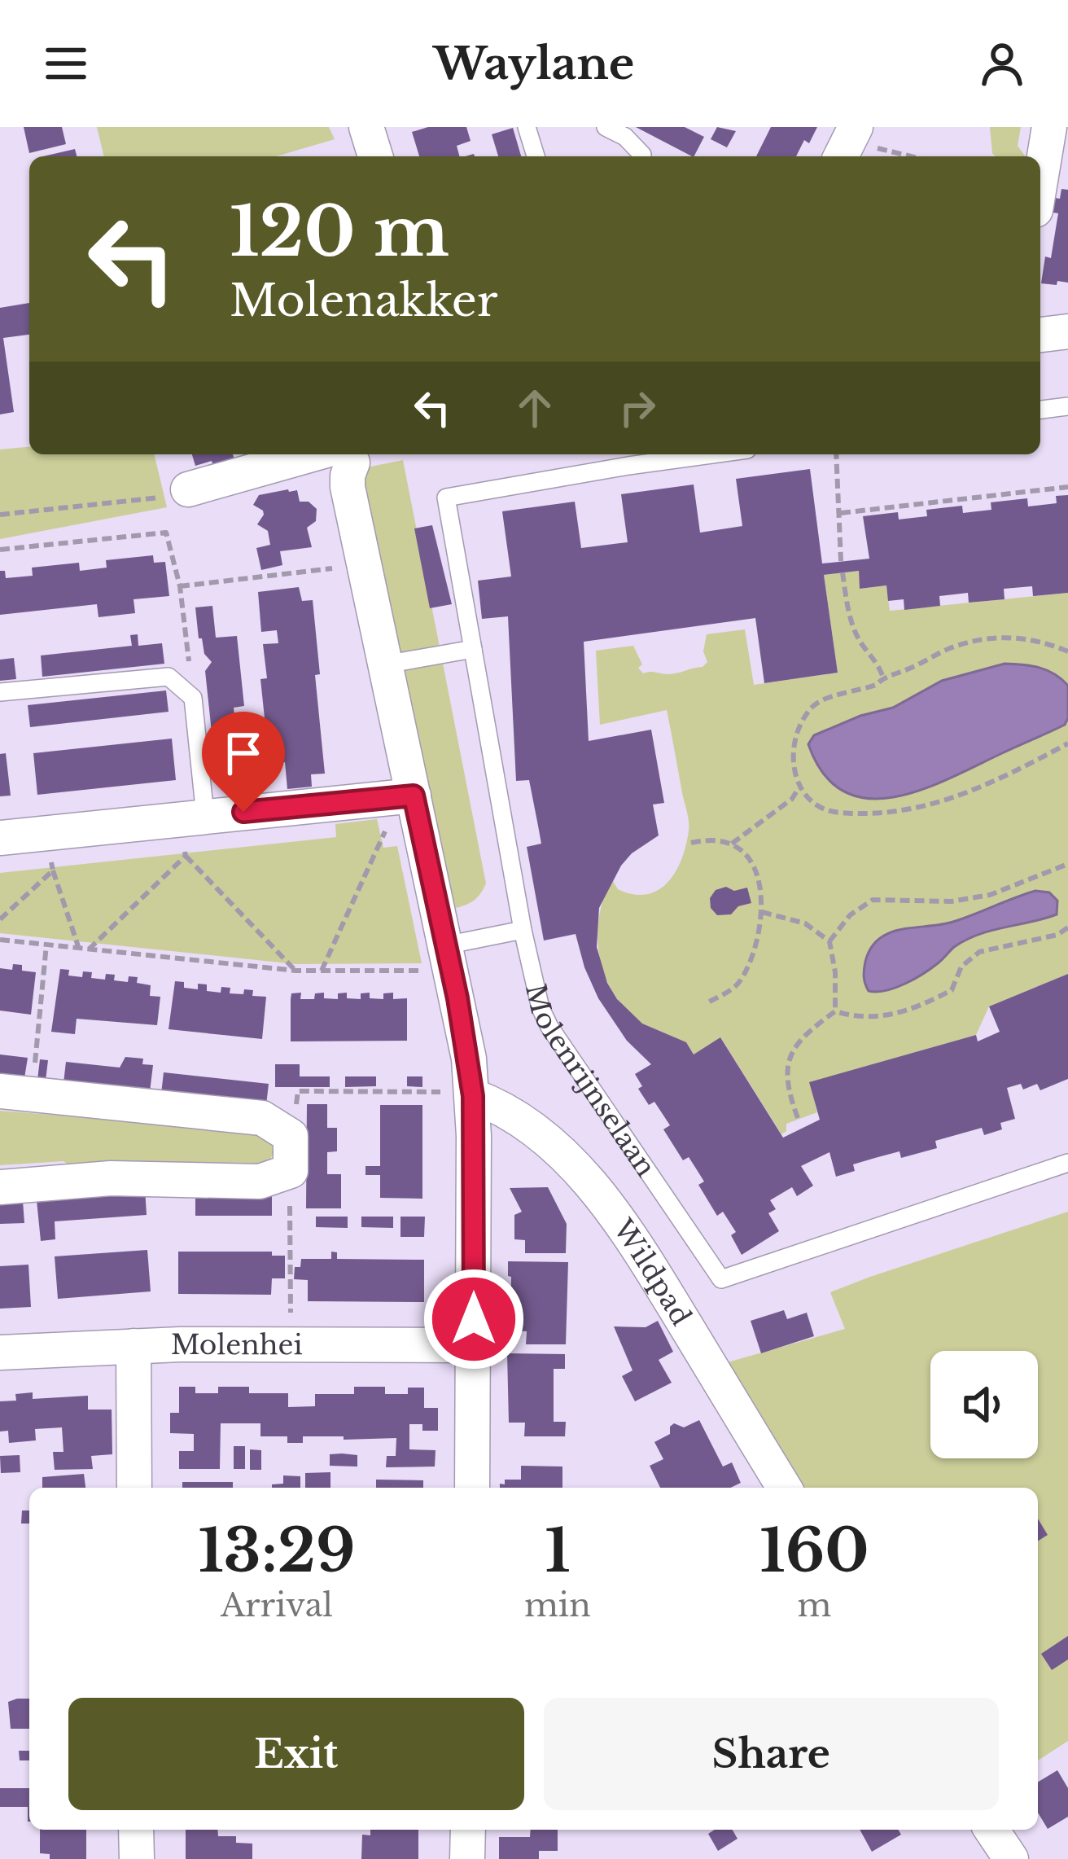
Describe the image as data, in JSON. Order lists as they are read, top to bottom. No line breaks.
{"streets":{"street":["Wildpad","Molenhei"],"lane":["Molenrijnselaan"]},"page":{"header":"Waylane","turn":["120 m","Molenakker"],"eta":["13:29","Arrival","1","min","160","m"],"buttons":["Exit","Share"]}}
